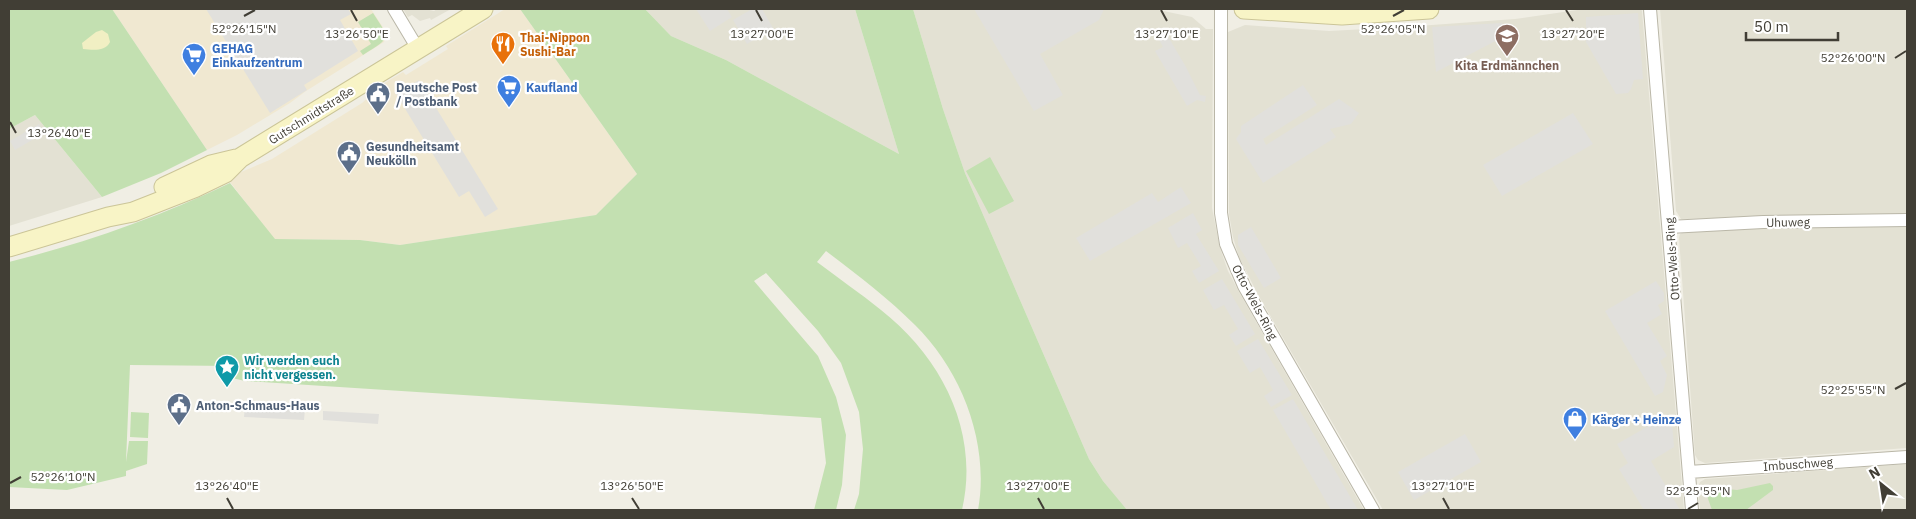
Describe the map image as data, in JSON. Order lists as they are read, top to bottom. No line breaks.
{"streets":{"street":["Gutschmidtstraße","Uhuweg","Otto-Wels-Ring","Imbuschweg"]},"crossings":[["Uhuweg","Otto-Wels-Ring"],["Otto-Wels-Ring","Imbuschweg"]],"places":{"school or university":["Kita Erdmännchen"],"restaurant":["Thai-Nippon Sushi-Bar"],"supermarket":["GEHAG Einkaufzentrum","Kaufland"],"public building":["Deutsche Post / Postbank","Gesundheitsamt Neukölln","Anton-Schmaus-Haus"],"place":["Wir werden euch nicht vergessen."],"shop":["Kärger + Heinze"]},"scale_bar":"50 m","north":"top left","coordinates":["52°26'15\"N","52°26'05\"N","13°26'50\"E","13°27'00\"E","13°27'20\"E","13°27'10\"E","52°26'00\"N","13°26'40\"E","52°25'55\"N","52°26'10\"N"]}
